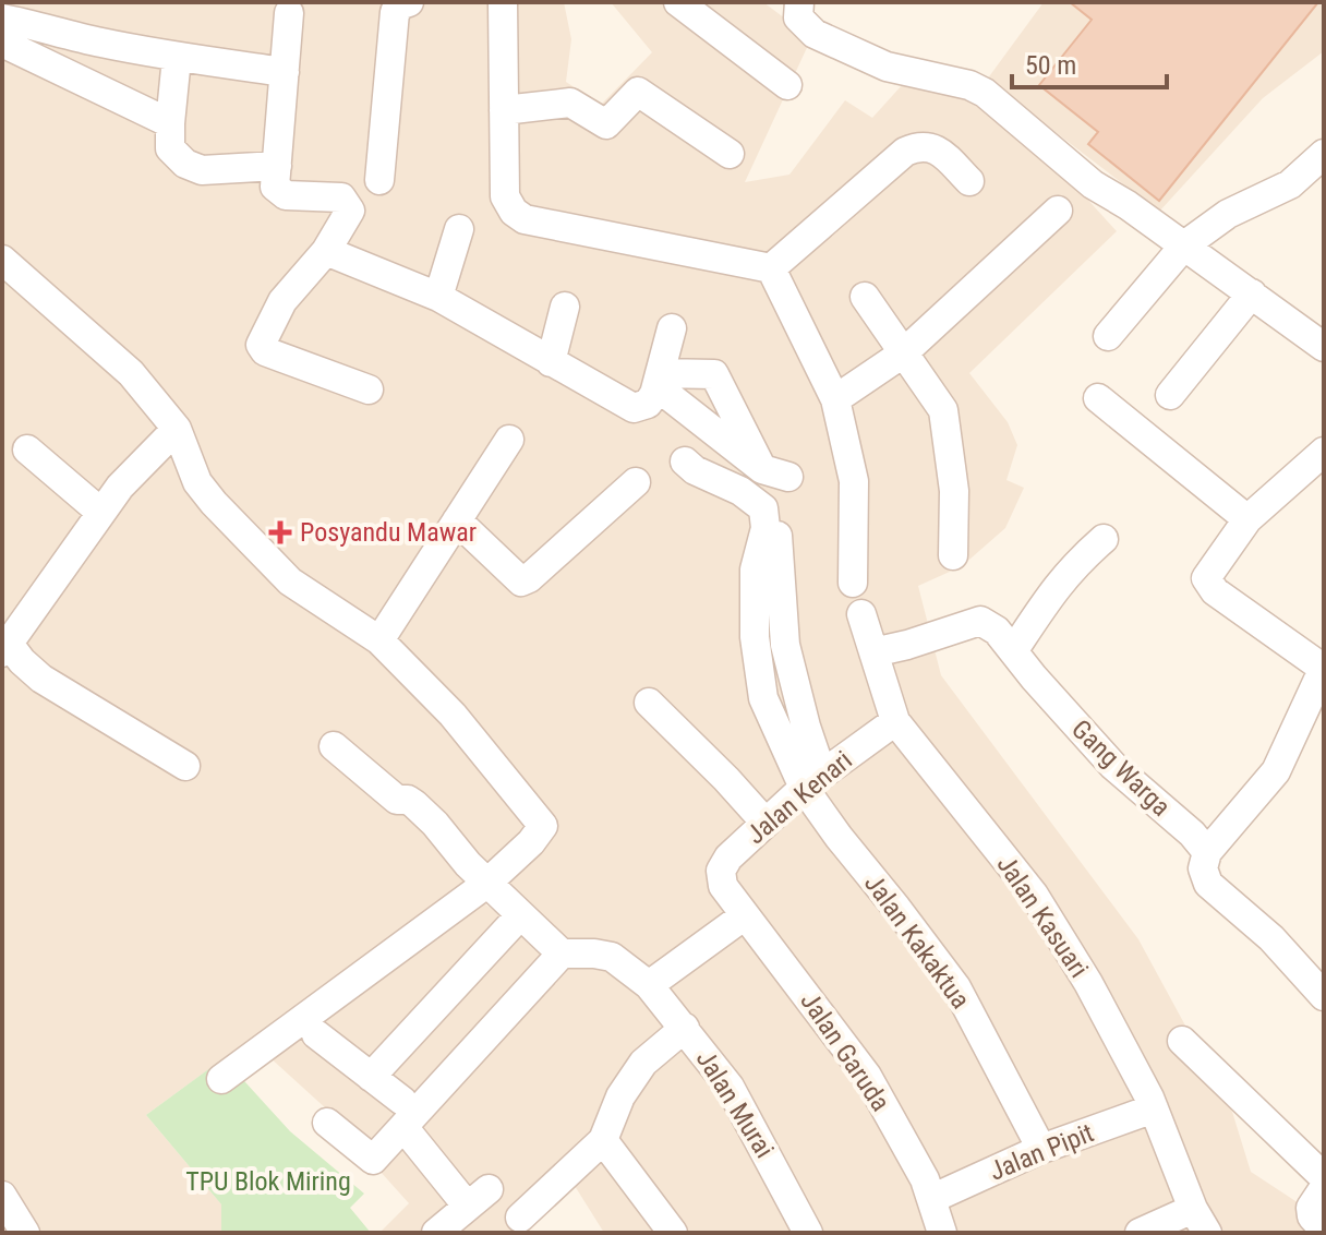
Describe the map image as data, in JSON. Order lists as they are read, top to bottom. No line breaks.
{"streets":{"street":["Gang Warga","Jalan Kenari","Jalan Kasuari","Jalan Kakaktua","Jalan Garuda","Jalan Murai","Jalan Pipit"]},"crossings":[["Gang Warga","Jalan Kasuari"],["Jalan Kenari","Jalan Kasuari"],["Jalan Kenari","Jalan Kakaktua"],["Jalan Kenari","Jalan Garuda"],["Jalan Kasuari","Jalan Pipit"],["Jalan Kakaktua","Jalan Pipit"],["Jalan Garuda","Jalan Pipit"]],"parks":["TPU Blok Miring"],"places":{"health":["Posyandu Mawar"]},"scale_bar":"50 m"}
